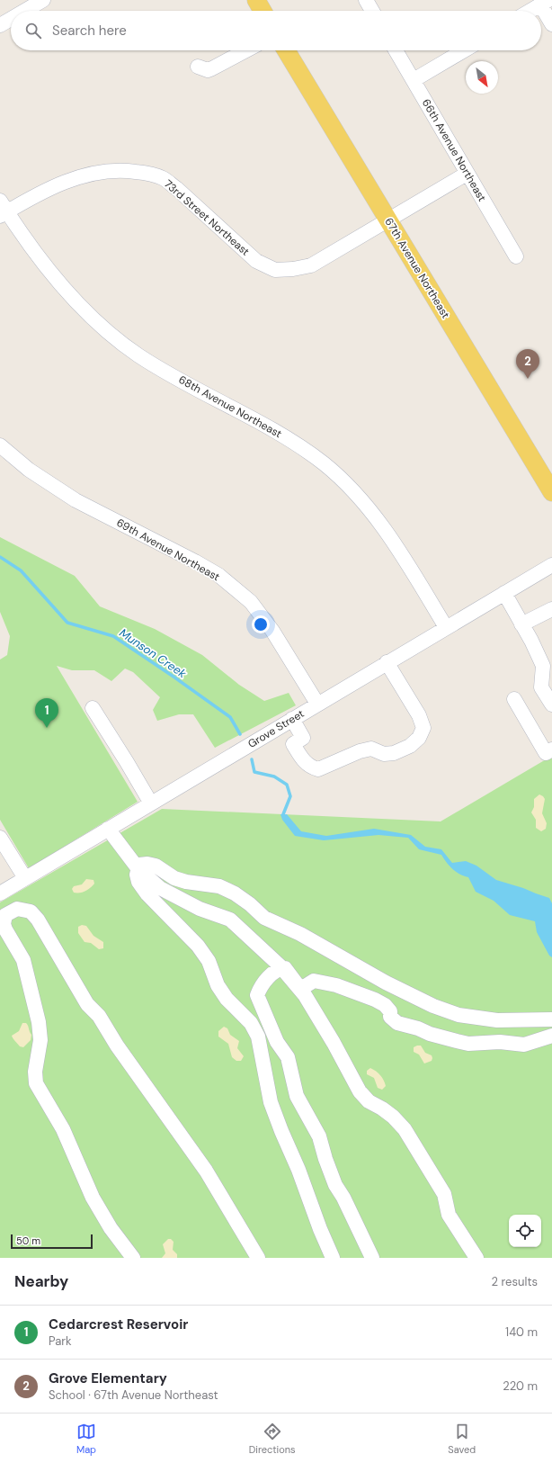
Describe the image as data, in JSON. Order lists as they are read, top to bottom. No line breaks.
{"streets":{"main road":["67th Avenue Northeast"],"street":["66th Avenue Northeast","73rd Street Northeast","68th Avenue Northeast","69th Avenue Northeast","Grove Street"]},"crossings":[["66th Avenue Northeast","73rd Street Northeast"],["73rd Street Northeast","67th Avenue Northeast"],["73rd Street Northeast","68th Avenue Northeast"],["68th Avenue Northeast","Grove Street"],["69th Avenue Northeast","Grove Street"]],"water":["Munson Creek"],"scale_bar":"50 m","north":"bottom right","page":{"search":"Search here","pins":["2","1"],"scale":"50 m","heading":["Nearby","2 results"],"list":[{"mark":"1","name":"Cedarcrest Reservoir","note":"Park","value":"140 m"},{"mark":"2","name":"Grove Elementary","note":"School · 67th Avenue Northeast","value":"220 m"}],"nav":["Map","Directions","Saved"]}}
